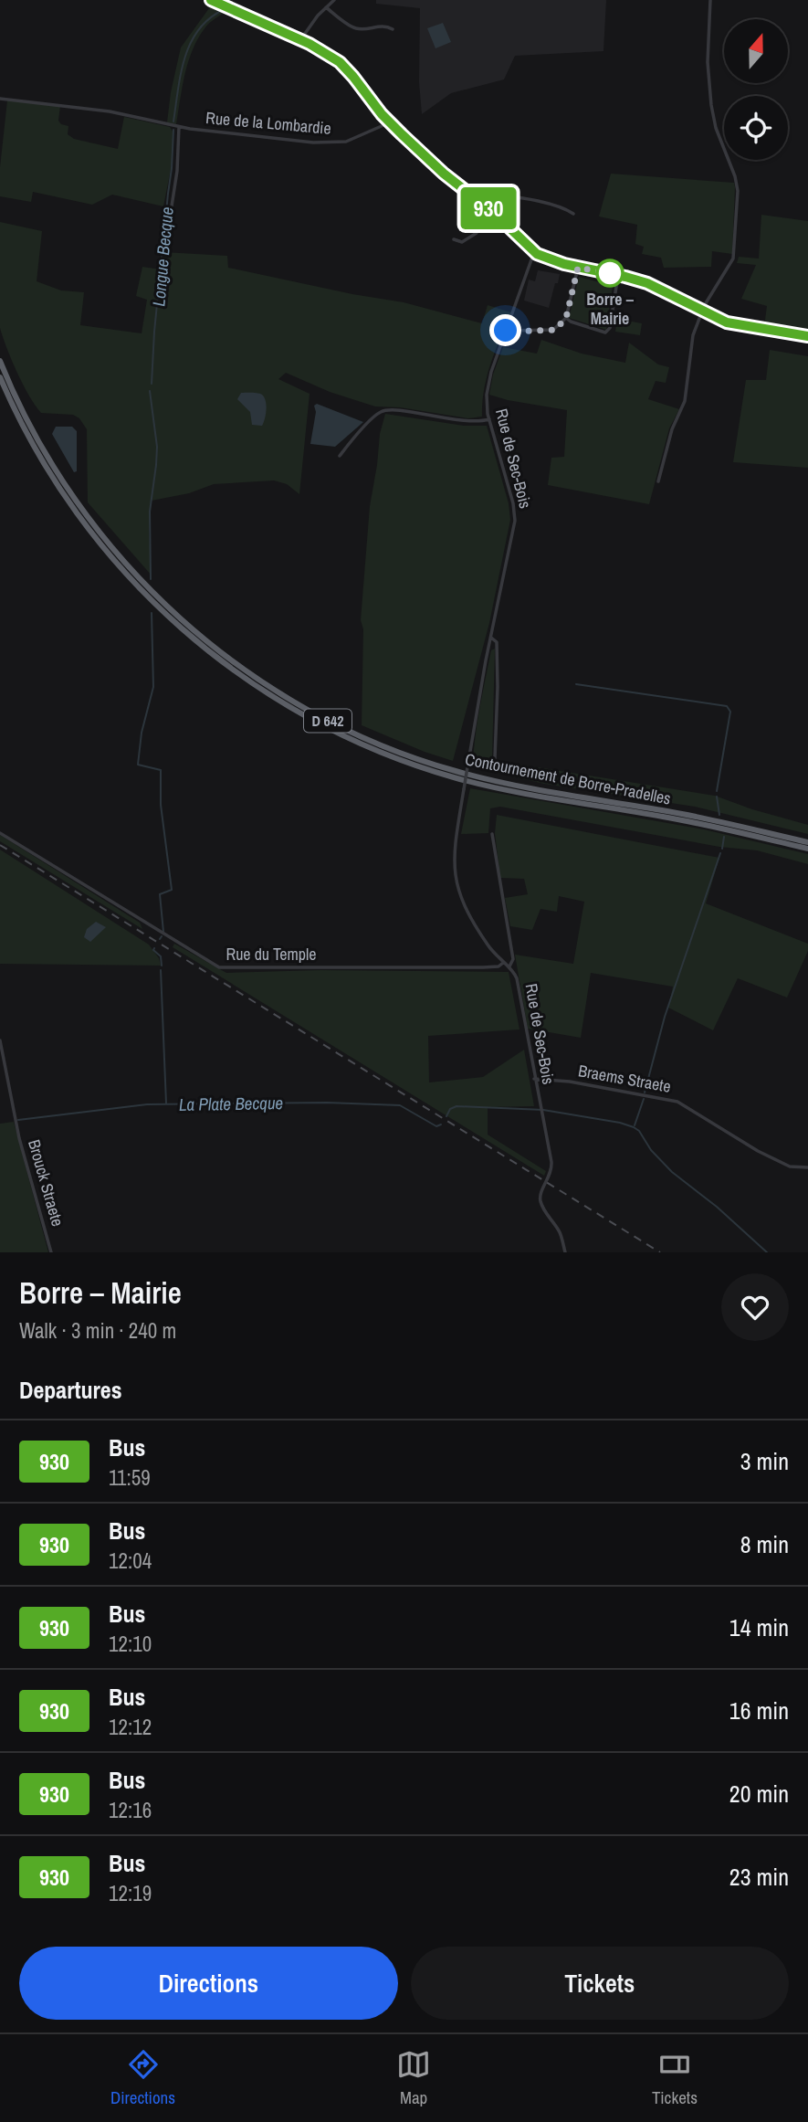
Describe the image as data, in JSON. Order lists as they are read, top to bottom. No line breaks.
{"streets":{"highway":["D 642","Contournement de Borre-Pradelles"],"street":["Rue de la Lombardie","Rue de Sec-Bois","Rue du Temple","Braems Straete","Brouck Straete"]},"crossings":[["Rue de Sec-Bois","Rue du Temple"],["Rue de Sec-Bois","Braems Straete"]],"water":["Longue Becque","La Plate Becque"],"places":["Borre – Mairie"],"lines":["bus line 930"],"north":"top","page":{"on_map":"930","heading":[["Borre – Mairie","Walk · 3 min · 240 m"],"Departures"],"list":[{"mark":"930","name":"Bus","note":"11:59","value":"3 min"},{"mark":"930","name":"Bus","note":"12:04","value":"8 min"},{"mark":"930","name":"Bus","note":"12:10","value":"14 min"},{"mark":"930","name":"Bus","note":"12:12","value":"16 min"},{"mark":"930","name":"Bus","note":"12:16","value":"20 min"},{"mark":"930","name":"Bus","note":"12:19","value":"23 min"}],"buttons":["Directions","Tickets"],"tabs":["Directions","Map","Tickets"]}}
